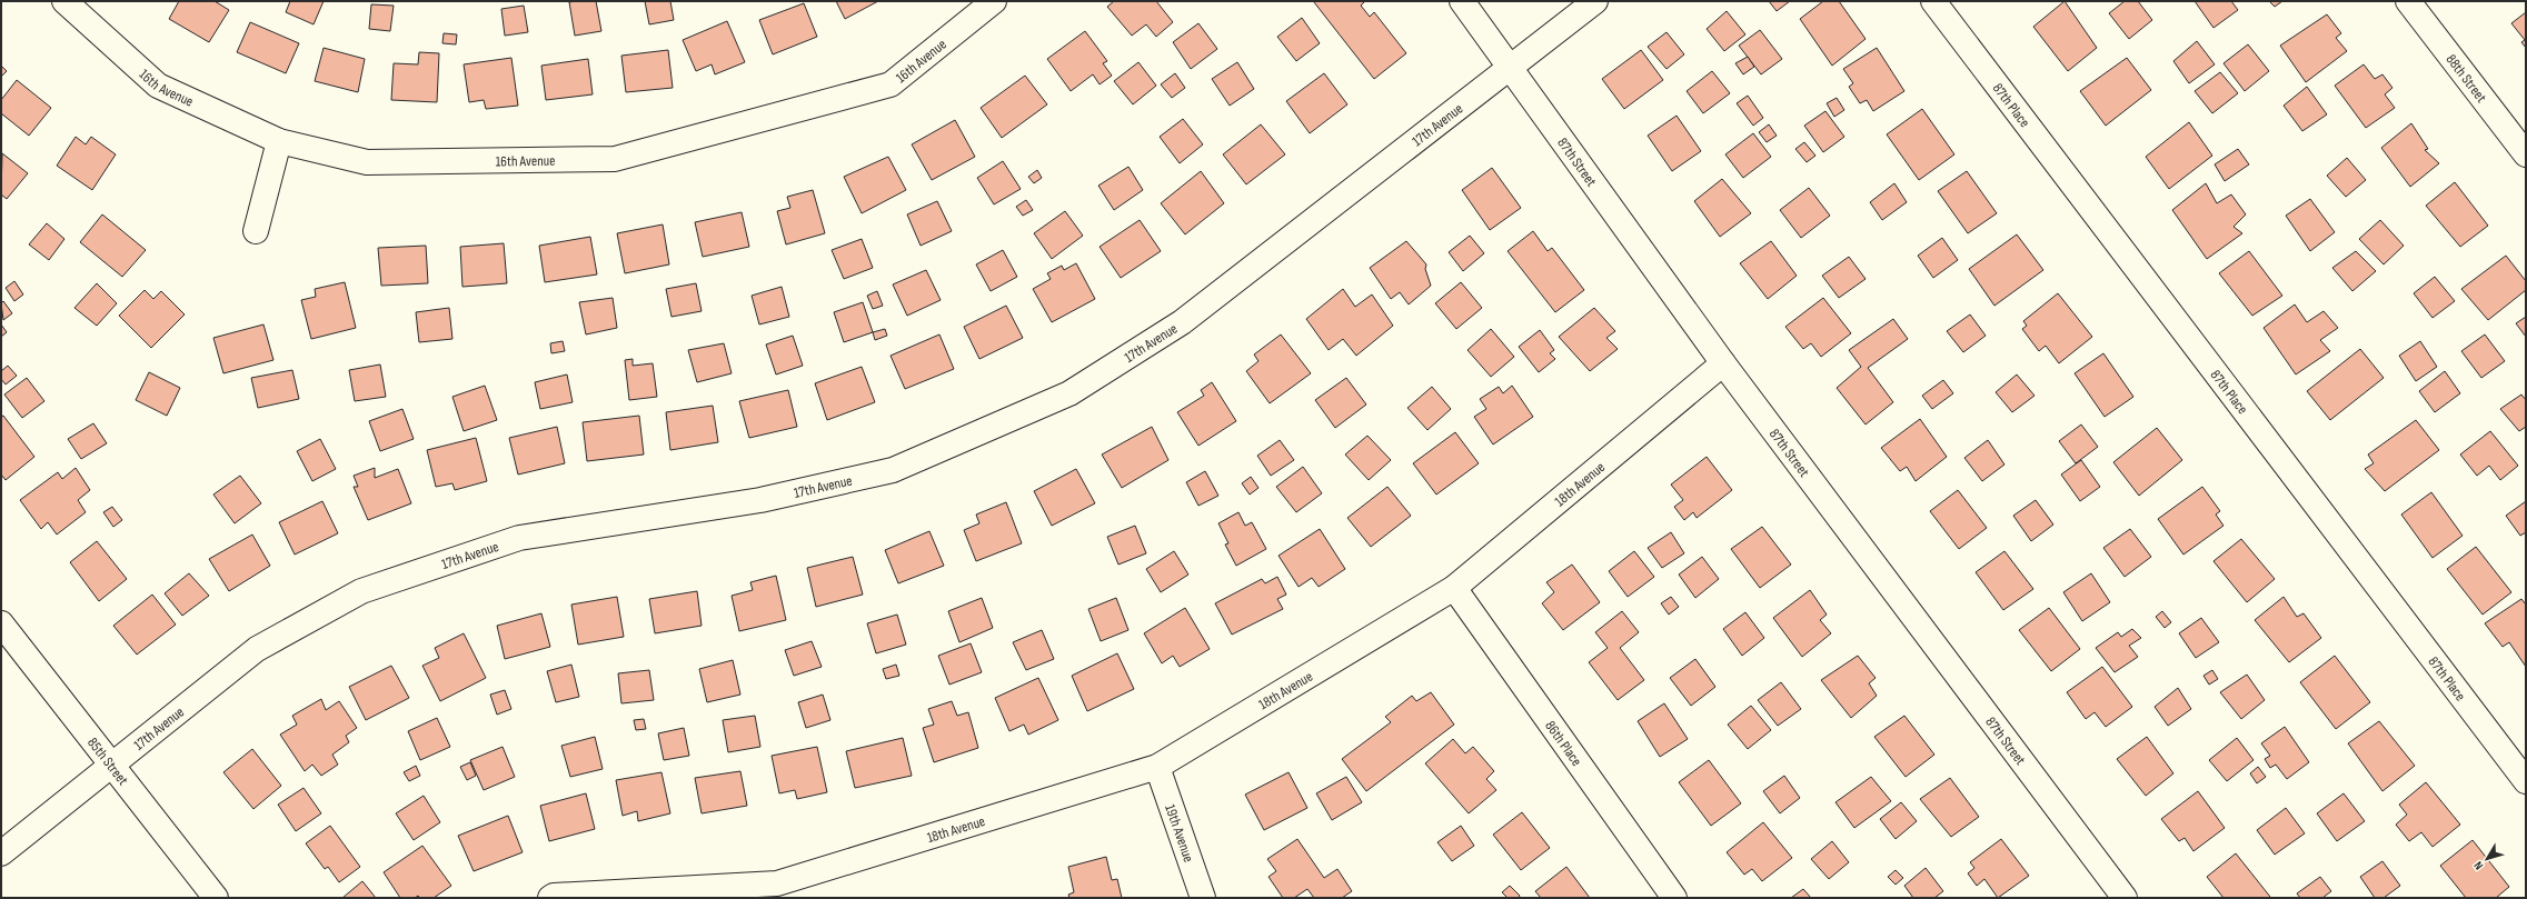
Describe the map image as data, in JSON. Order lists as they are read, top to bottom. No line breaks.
{"streets":{"street":["16th Avenue","88th Street","87th Place","17th Avenue","87th Street","18th Avenue","86th Place","85th Street","19th Avenue"]},"crossings":[["17th Avenue","87th Street"],["17th Avenue","85th Street"],["87th Street","18th Avenue"],["18th Avenue","86th Place"],["18th Avenue","19th Avenue"]],"north":"bottom left"}
